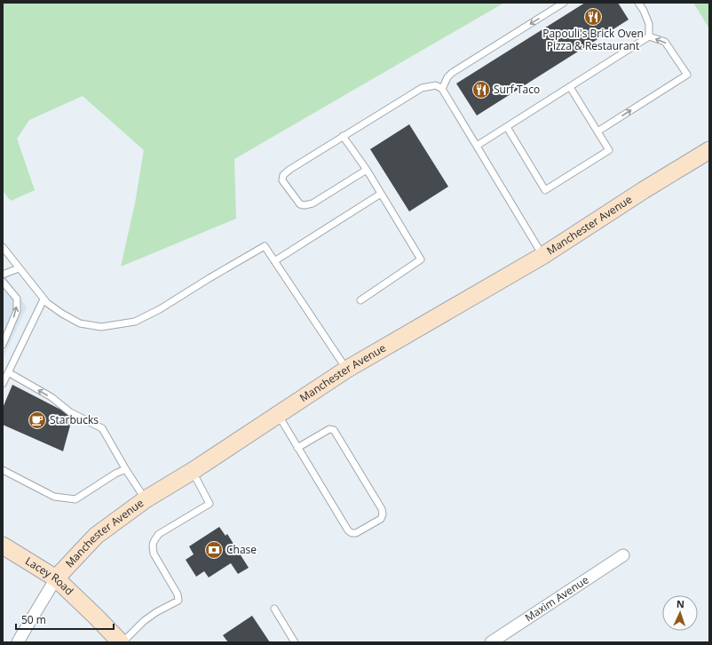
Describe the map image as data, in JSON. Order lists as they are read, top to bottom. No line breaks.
{"streets":{"street":["Manchester Avenue","Lacey Road","Maxim Avenue"]},"crossings":[["Manchester Avenue","Lacey Road"]],"places":{"restaurant":["Papouli's Brick Oven Pizza & Restaurant","Surf Taco"],"cafe":["Starbucks"],"bank":["Chase"]},"scale_bar":"50 m","north":"top"}
